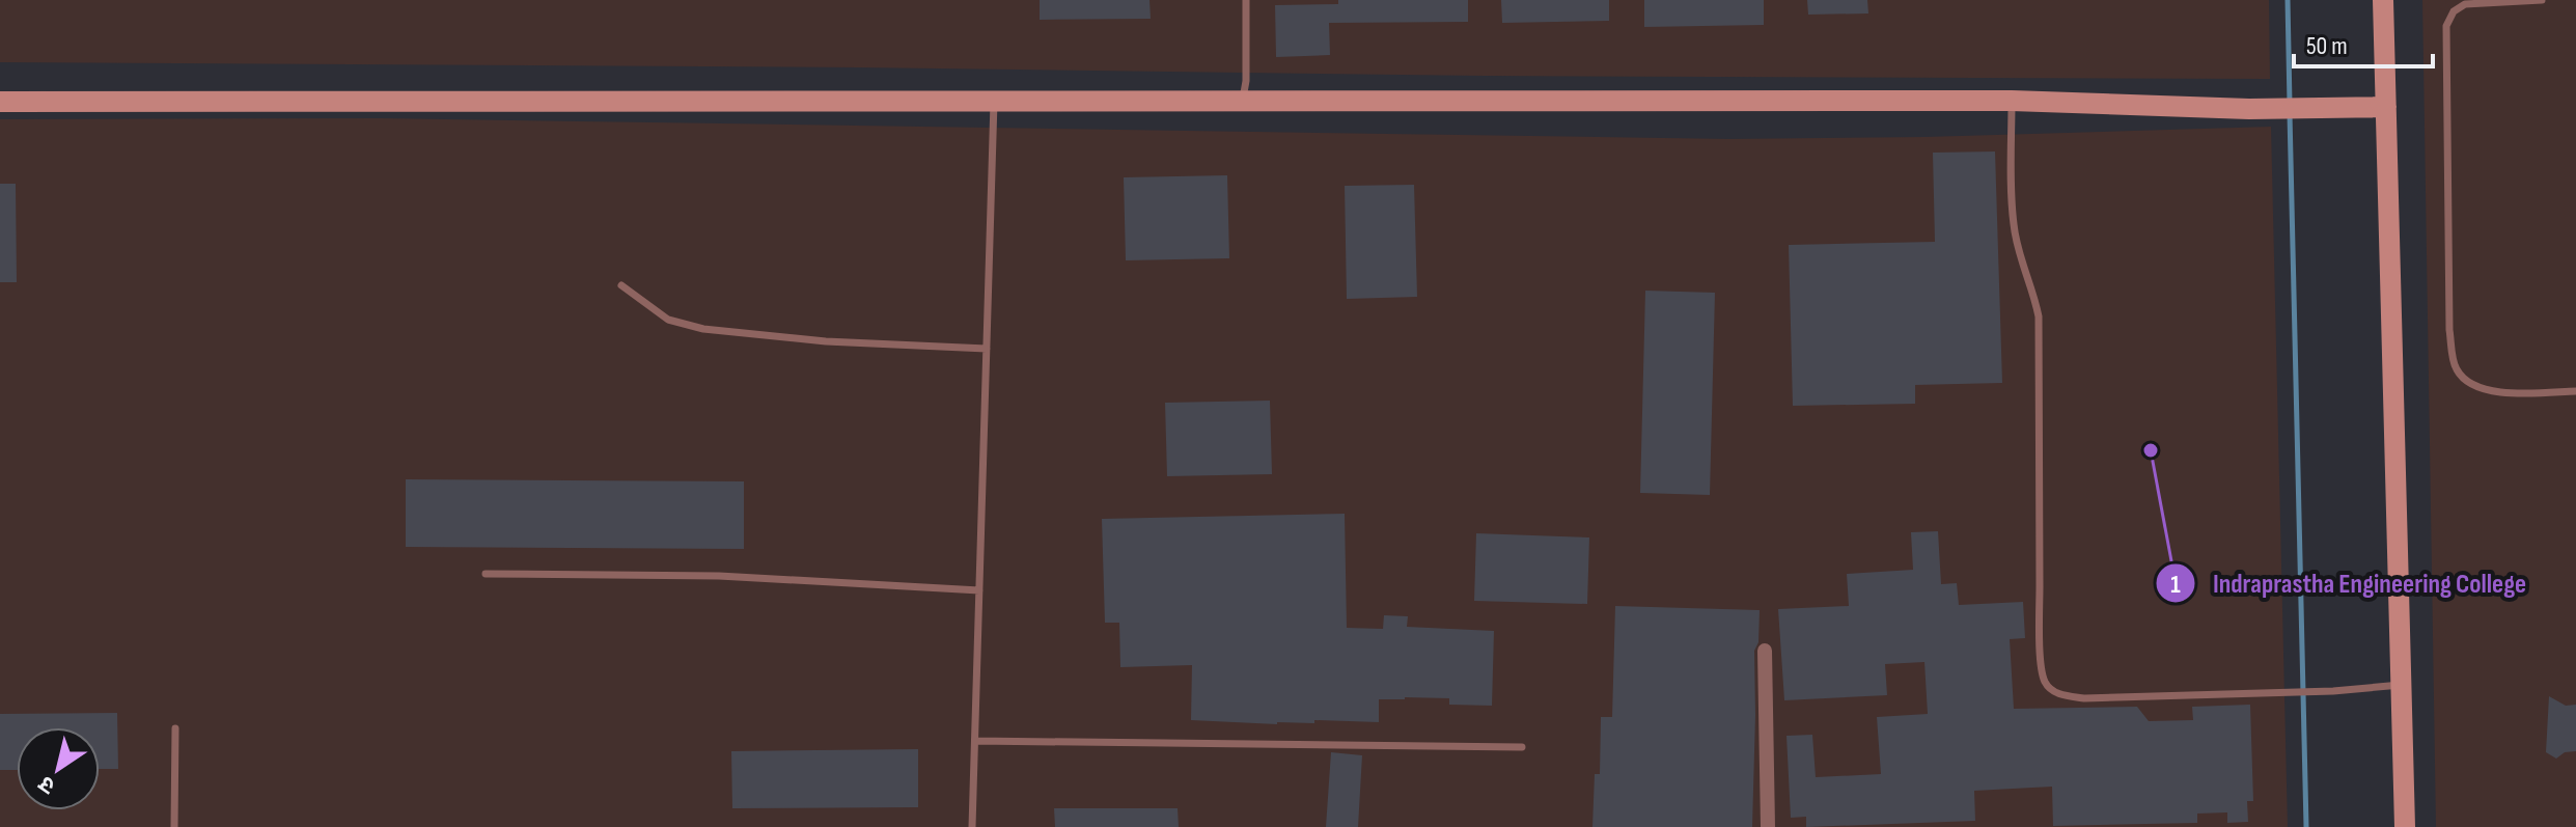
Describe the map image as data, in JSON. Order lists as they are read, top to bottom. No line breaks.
{"places":["Indraprastha Engineering College"],"scale_bar":"50 m","north":"bottom left"}
